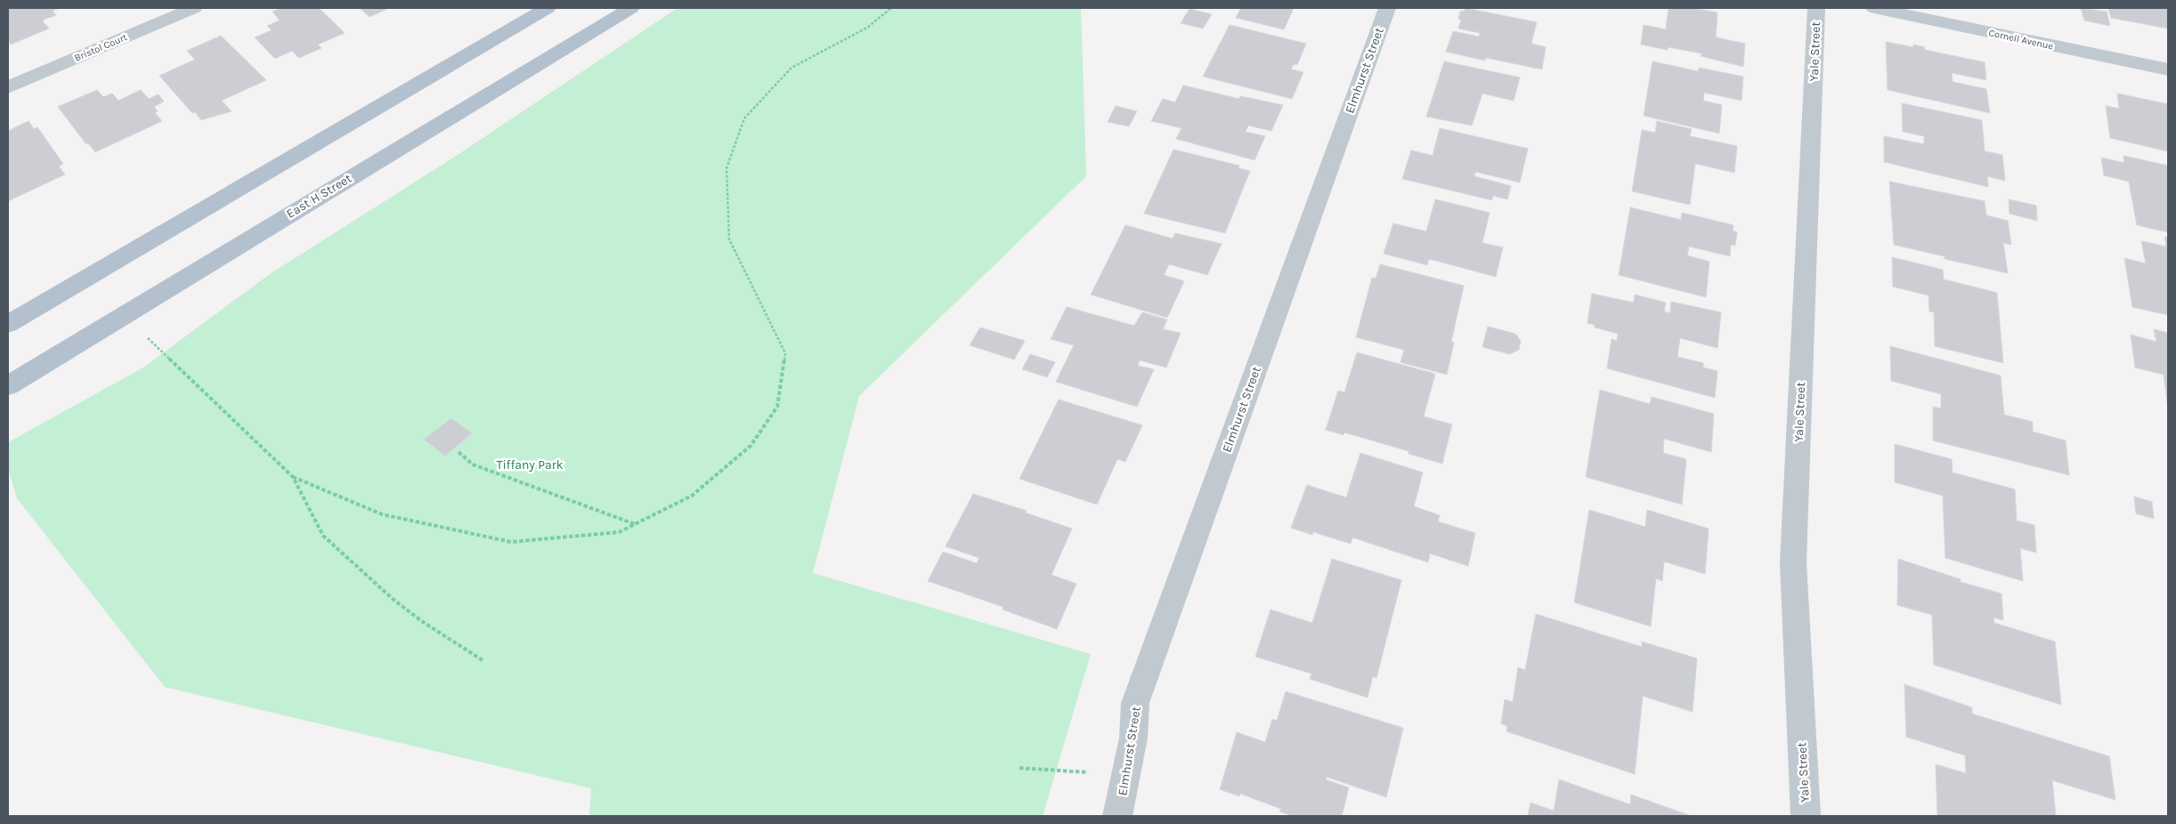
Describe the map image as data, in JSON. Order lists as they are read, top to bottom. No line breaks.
{"streets":{"main road":["East H Street"],"street":["Cornell Avenue","Bristol Court","Yale Street","Elmhurst Street"]},"parks":["Tiffany Park"]}
